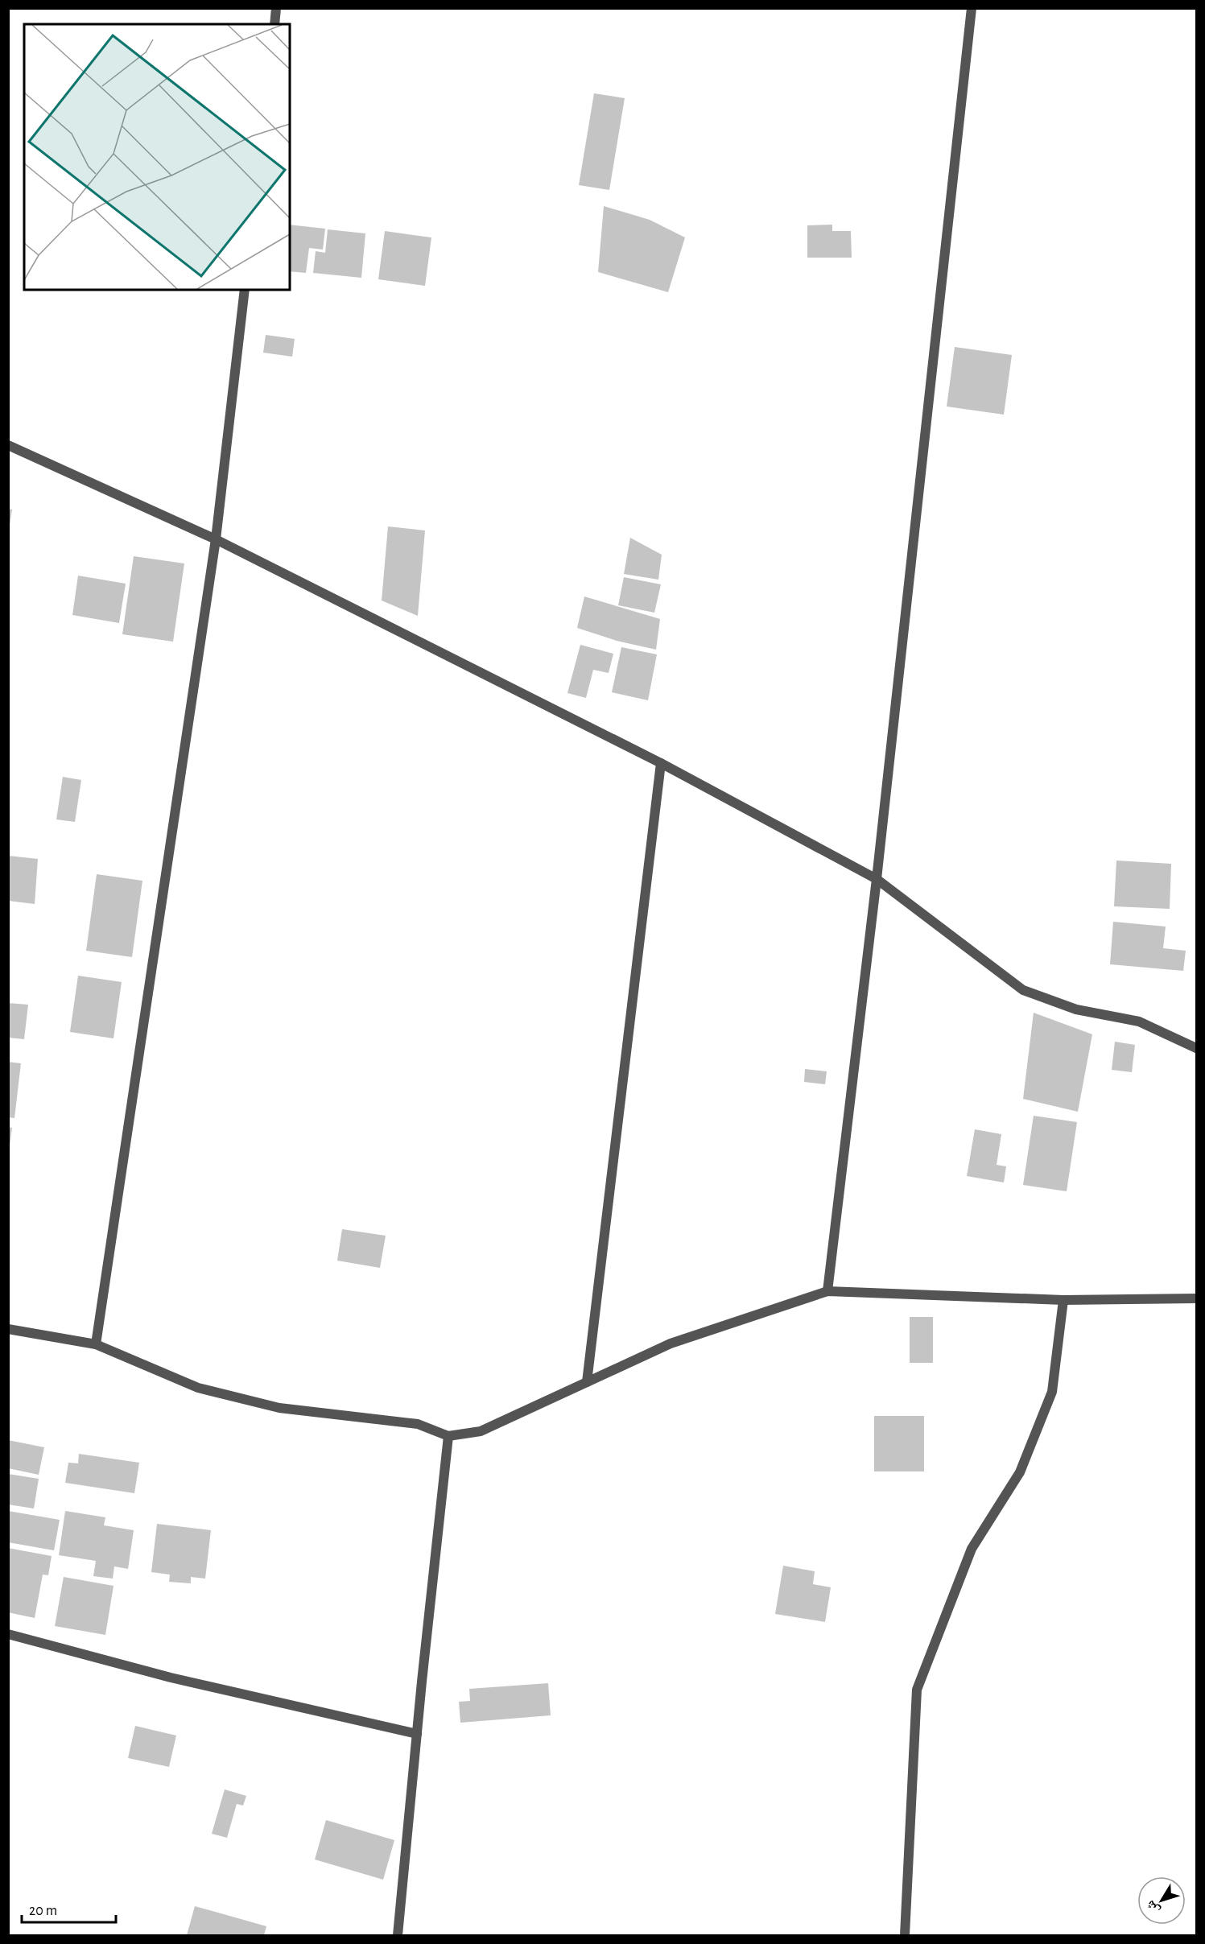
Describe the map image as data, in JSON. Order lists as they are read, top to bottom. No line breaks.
{"scale_bar":"20 m","north":"bottom left"}
